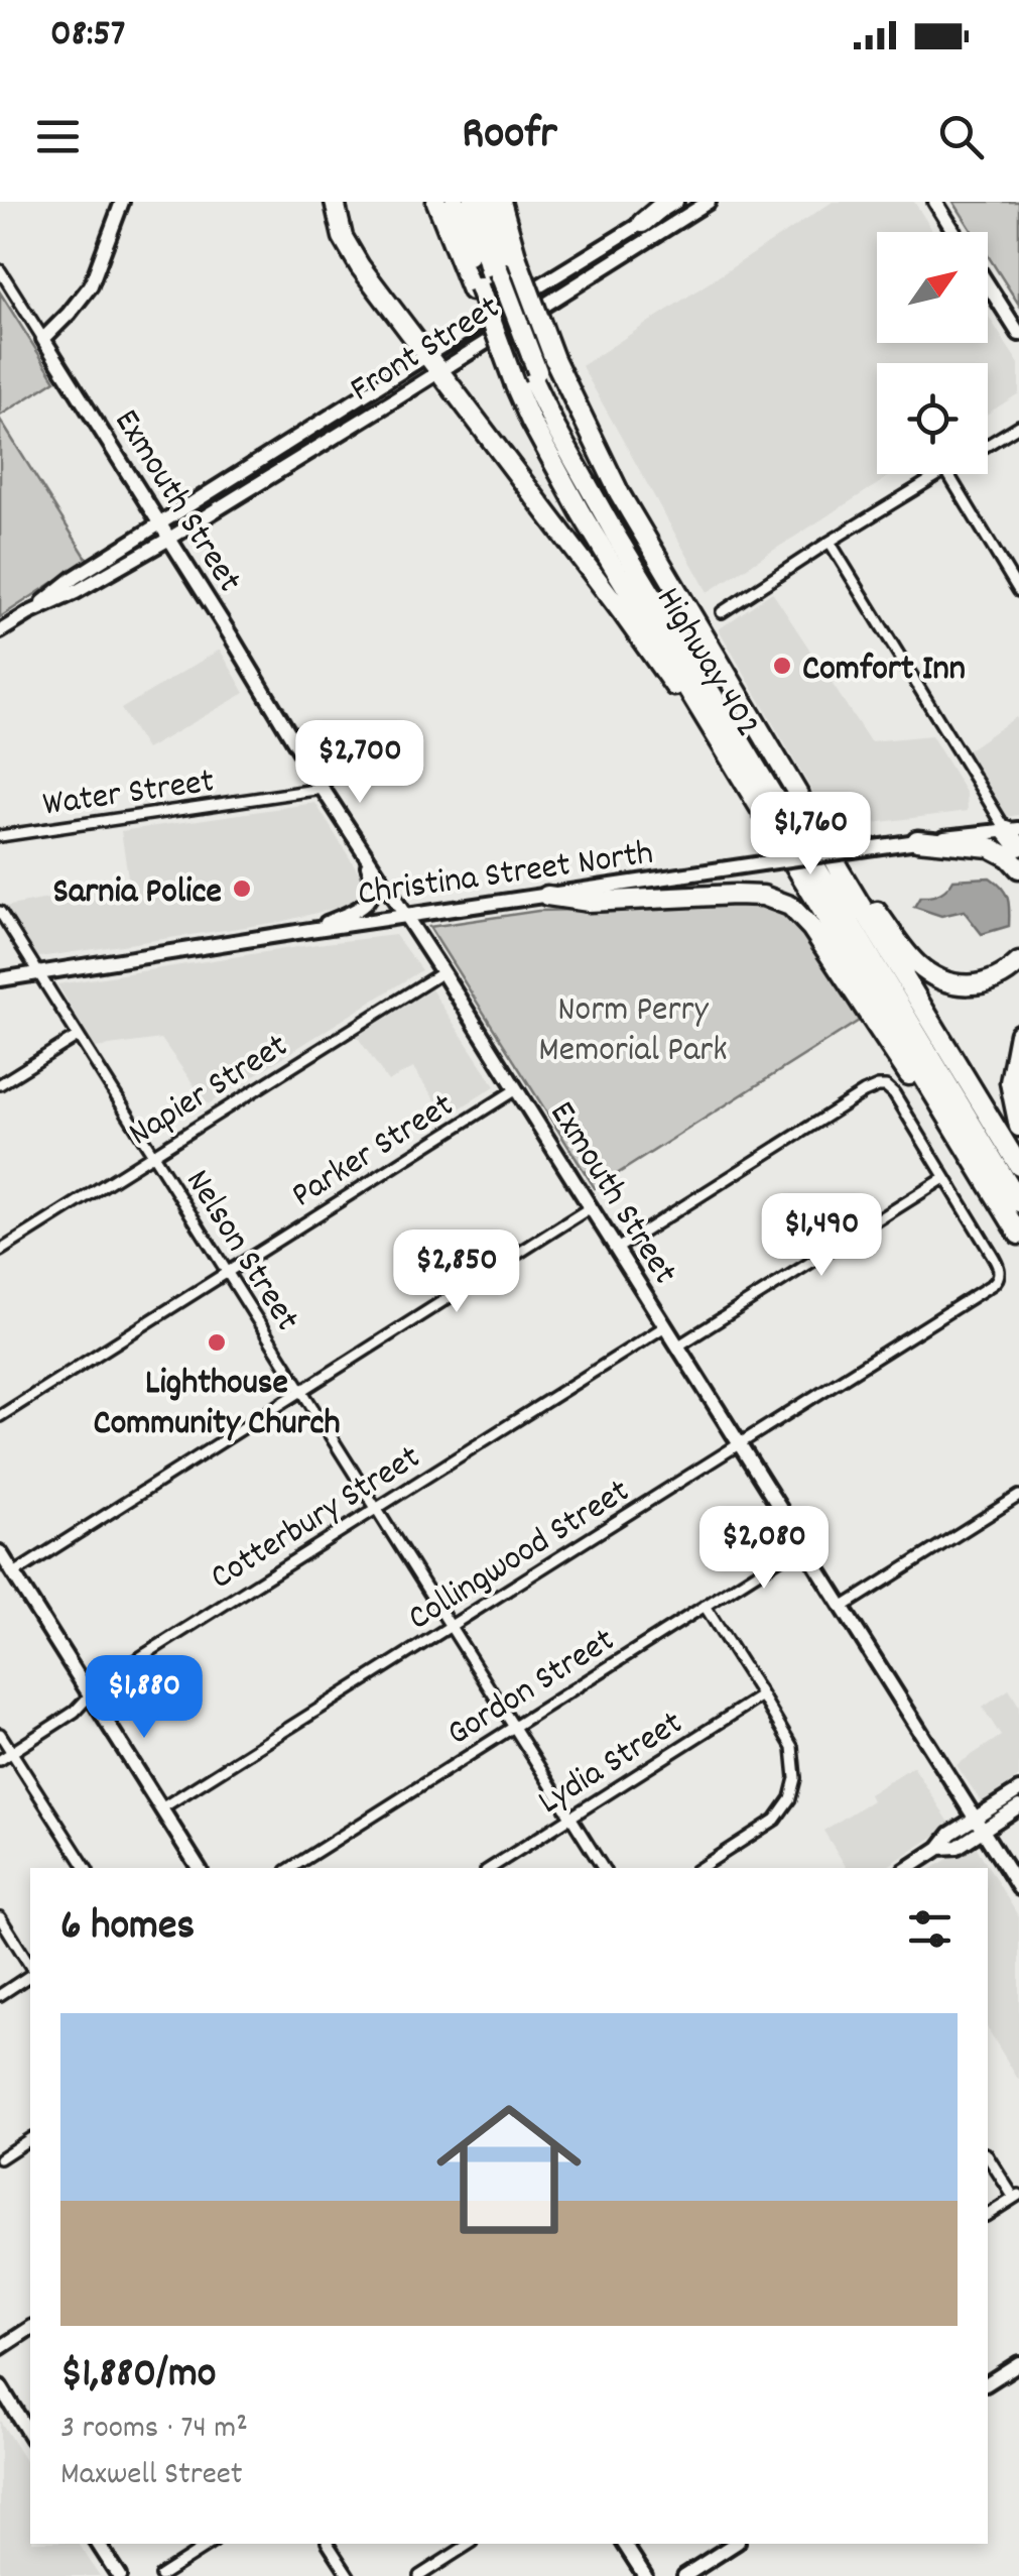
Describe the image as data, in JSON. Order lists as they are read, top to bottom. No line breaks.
{"streets":{"highway":["Highway 402"],"main road":["Front Street","Exmouth Street","Christina Street North"],"street":["Water Street","Napier Street","Parker Street","Nelson Street","Cotterbury Street","Collingwood Street","Gordon Street","Lydia Street"]},"crossings":[["Front Street","Exmouth Street"],["Exmouth Street","Water Street"],["Exmouth Street","Christina Street North"],["Exmouth Street","Napier Street"],["Exmouth Street","Parker Street"],["Exmouth Street","Cotterbury Street"],["Exmouth Street","Collingwood Street"],["Exmouth Street","Gordon Street"],["Christina Street North","Nelson Street"],["Napier Street","Nelson Street"],["Parker Street","Nelson Street"],["Nelson Street","Cotterbury Street"],["Nelson Street","Collingwood Street"],["Nelson Street","Gordon Street"],["Nelson Street","Lydia Street"]],"parks":["Norm Perry Memorial Park"],"places":["Comfort Inn","Sarnia Police","Lighthouse Community Church"],"north":"top right","page":{"status":"08:57","header":"Roofr","price":["$2,700","$1,760","$1,490","$2,850","$2,080","$1,880"],"heading":"6 homes","list":[{"name":"$1,880/mo","note":"3 rooms · 74 m² · Maxwell Street"}]}}
